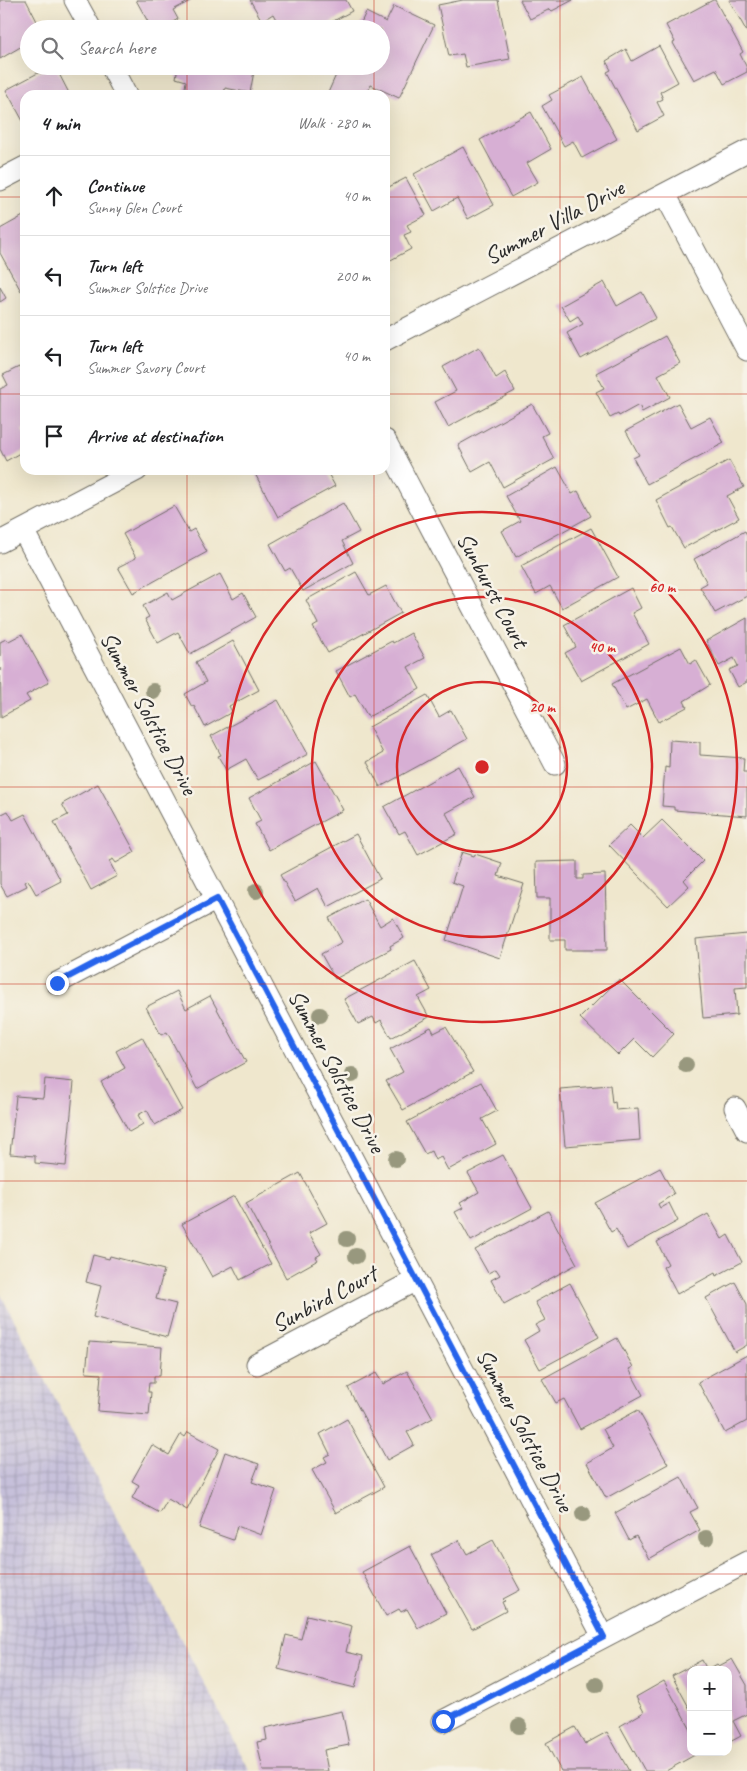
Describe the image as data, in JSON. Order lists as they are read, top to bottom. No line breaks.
{"streets":{"street":["Summer Villa Drive","Sunburst Court","Summer Solstice Drive","Sunbird Court"]},"crossings":[["Summer Solstice Drive","Sunbird Court"]],"page":{"search":"Search here","heading":["4 min","Walk · 280 m"],"list":[["Continue","Sunny Glen Court","40 m"],["Turn left","Summer Solstice Drive","200 m"],["Turn left","Summer Savory Court","40 m"],"Arrive at destination"],"map_buttons":["+","−"]},"rings":["60 m","40 m","20 m"]}
